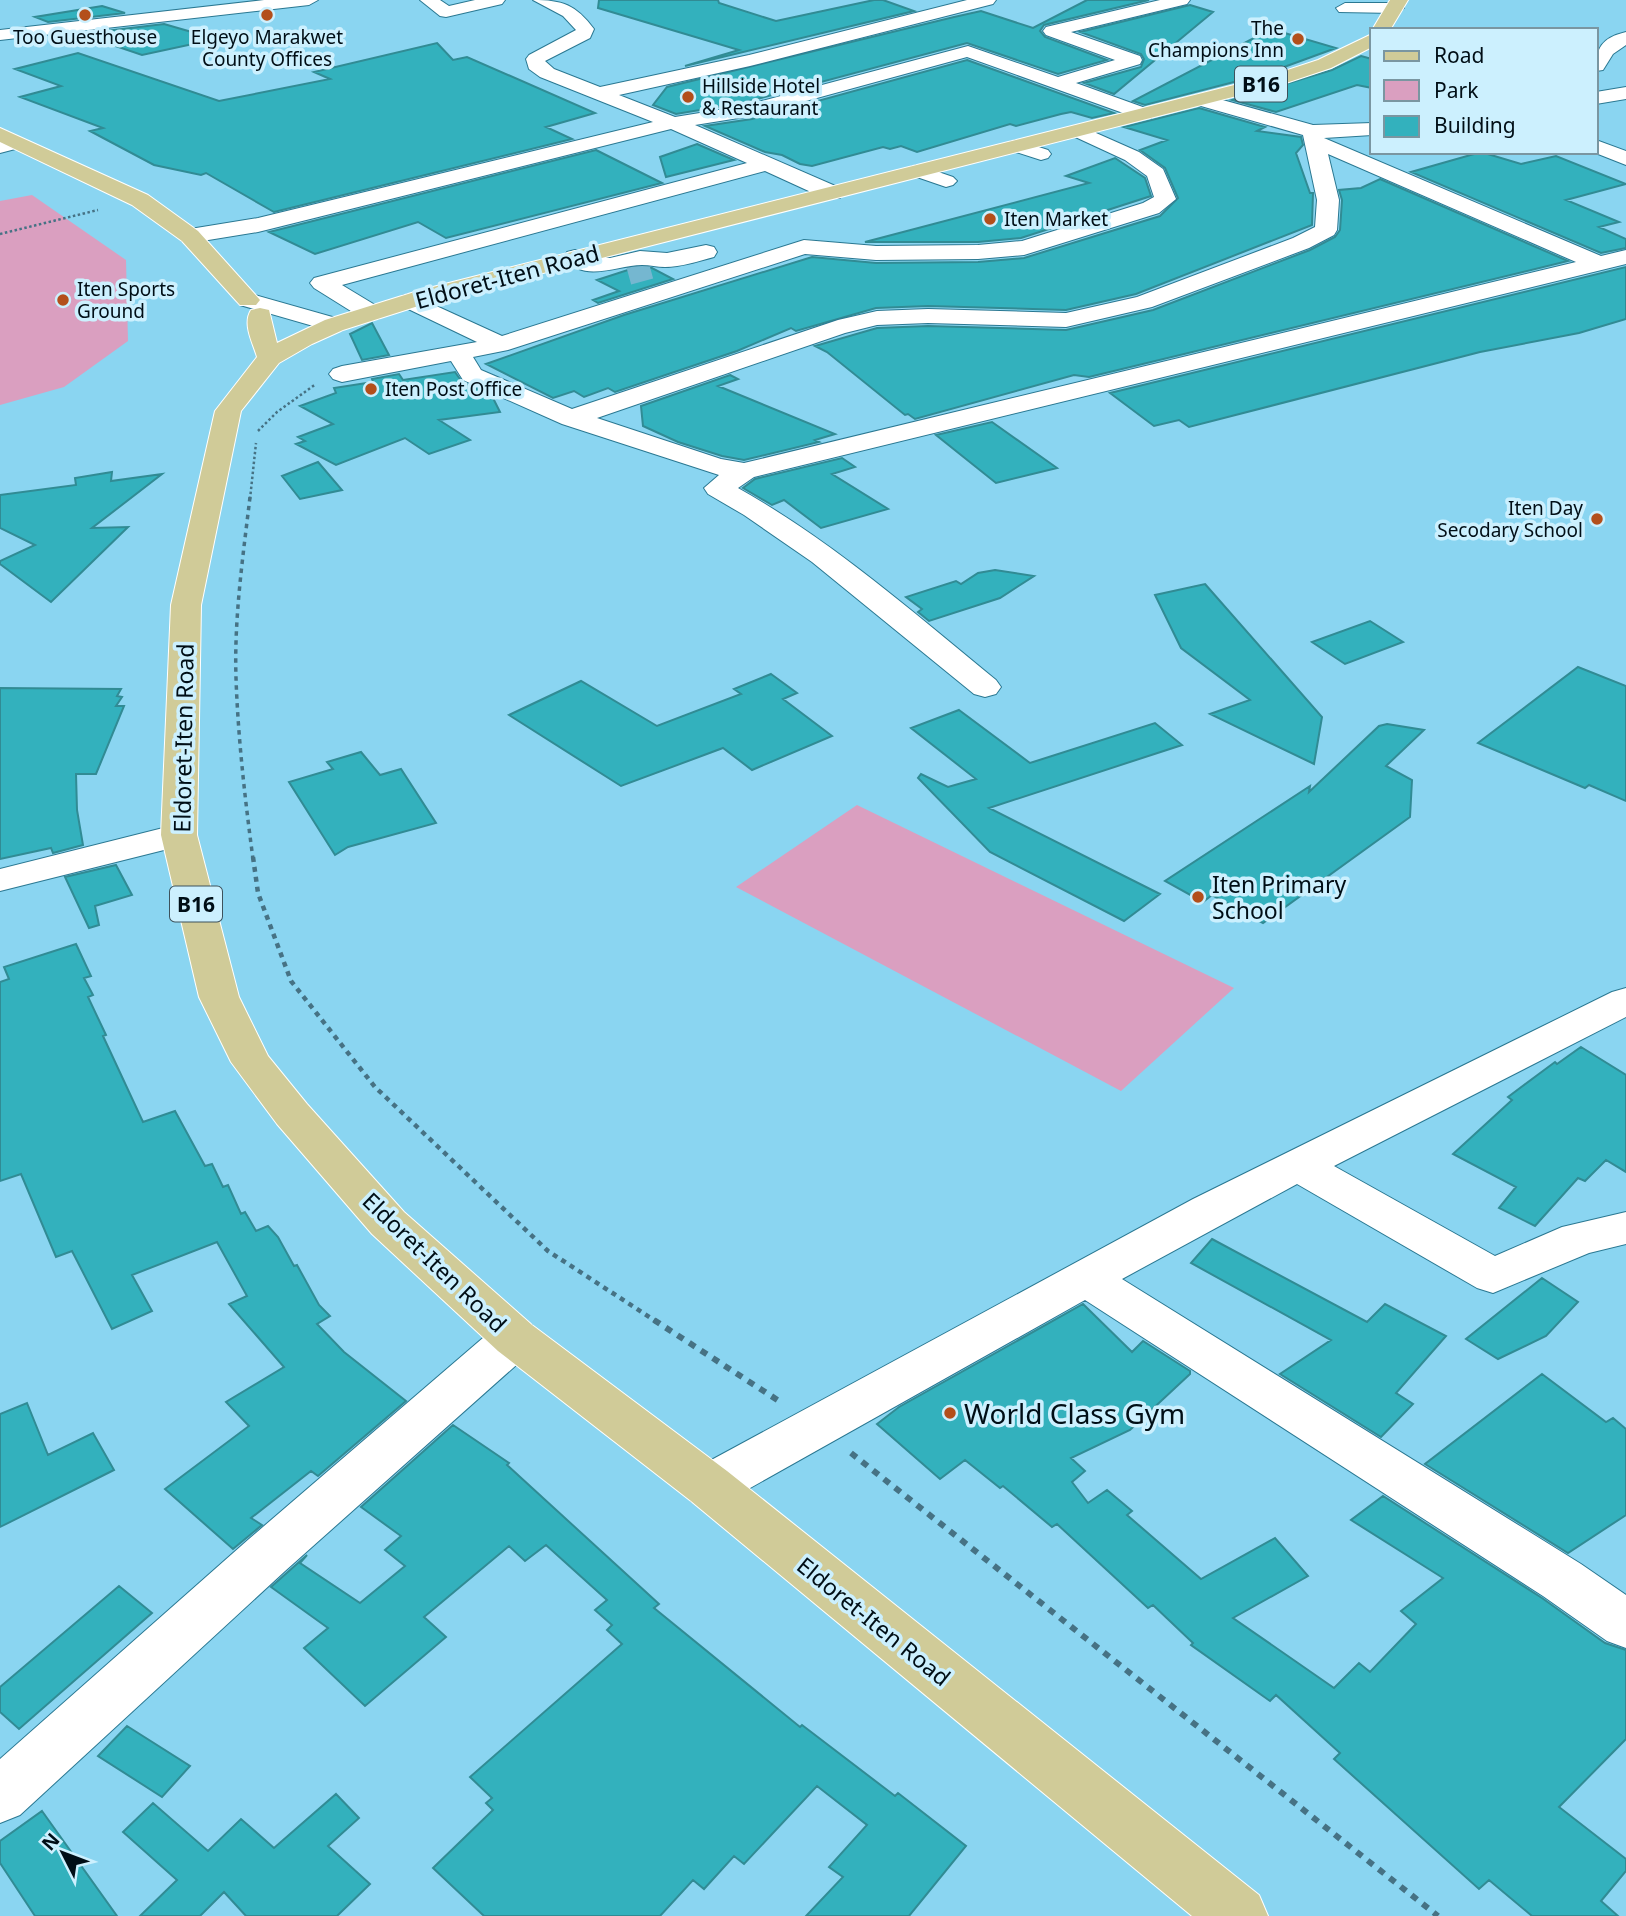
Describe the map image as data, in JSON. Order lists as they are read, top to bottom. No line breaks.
{"streets":{"main road":["B16","Eldoret-Iten Road"]},"crossings":[["B16","Eldoret-Iten Road"]],"places":["Too Guesthouse","Elgeyo Marakwet County Offices","The Champions Inn","Hillside Hotel & Restaurant","Iten Market","Iten Sports Ground","Iten Post Office","Iten Day Secodary School","Iten Primary School","World Class Gym"],"legend":["Road","Park","Building"],"north":"top left"}
